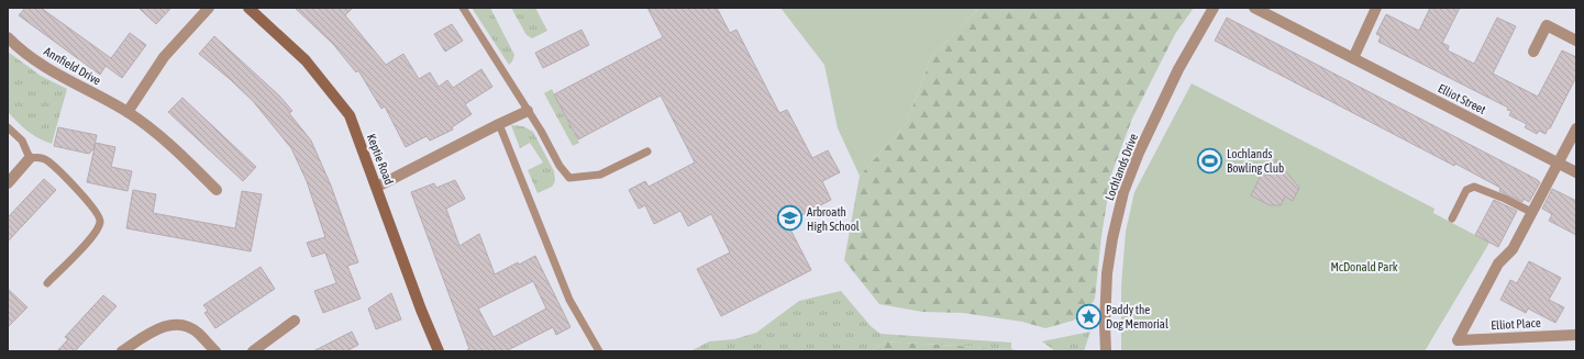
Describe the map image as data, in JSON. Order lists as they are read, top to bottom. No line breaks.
{"streets":{"main road":["Keptie Road"],"street":["Annfield Drive","Elliot Street","Lochlands Drive","Elliot Place"]},"parks":["McDonald Park"],"places":{"sports":["Lochlands Bowling Club"],"school or university":["Arbroath High School"],"place":["Paddy the Dog Memorial"]}}
